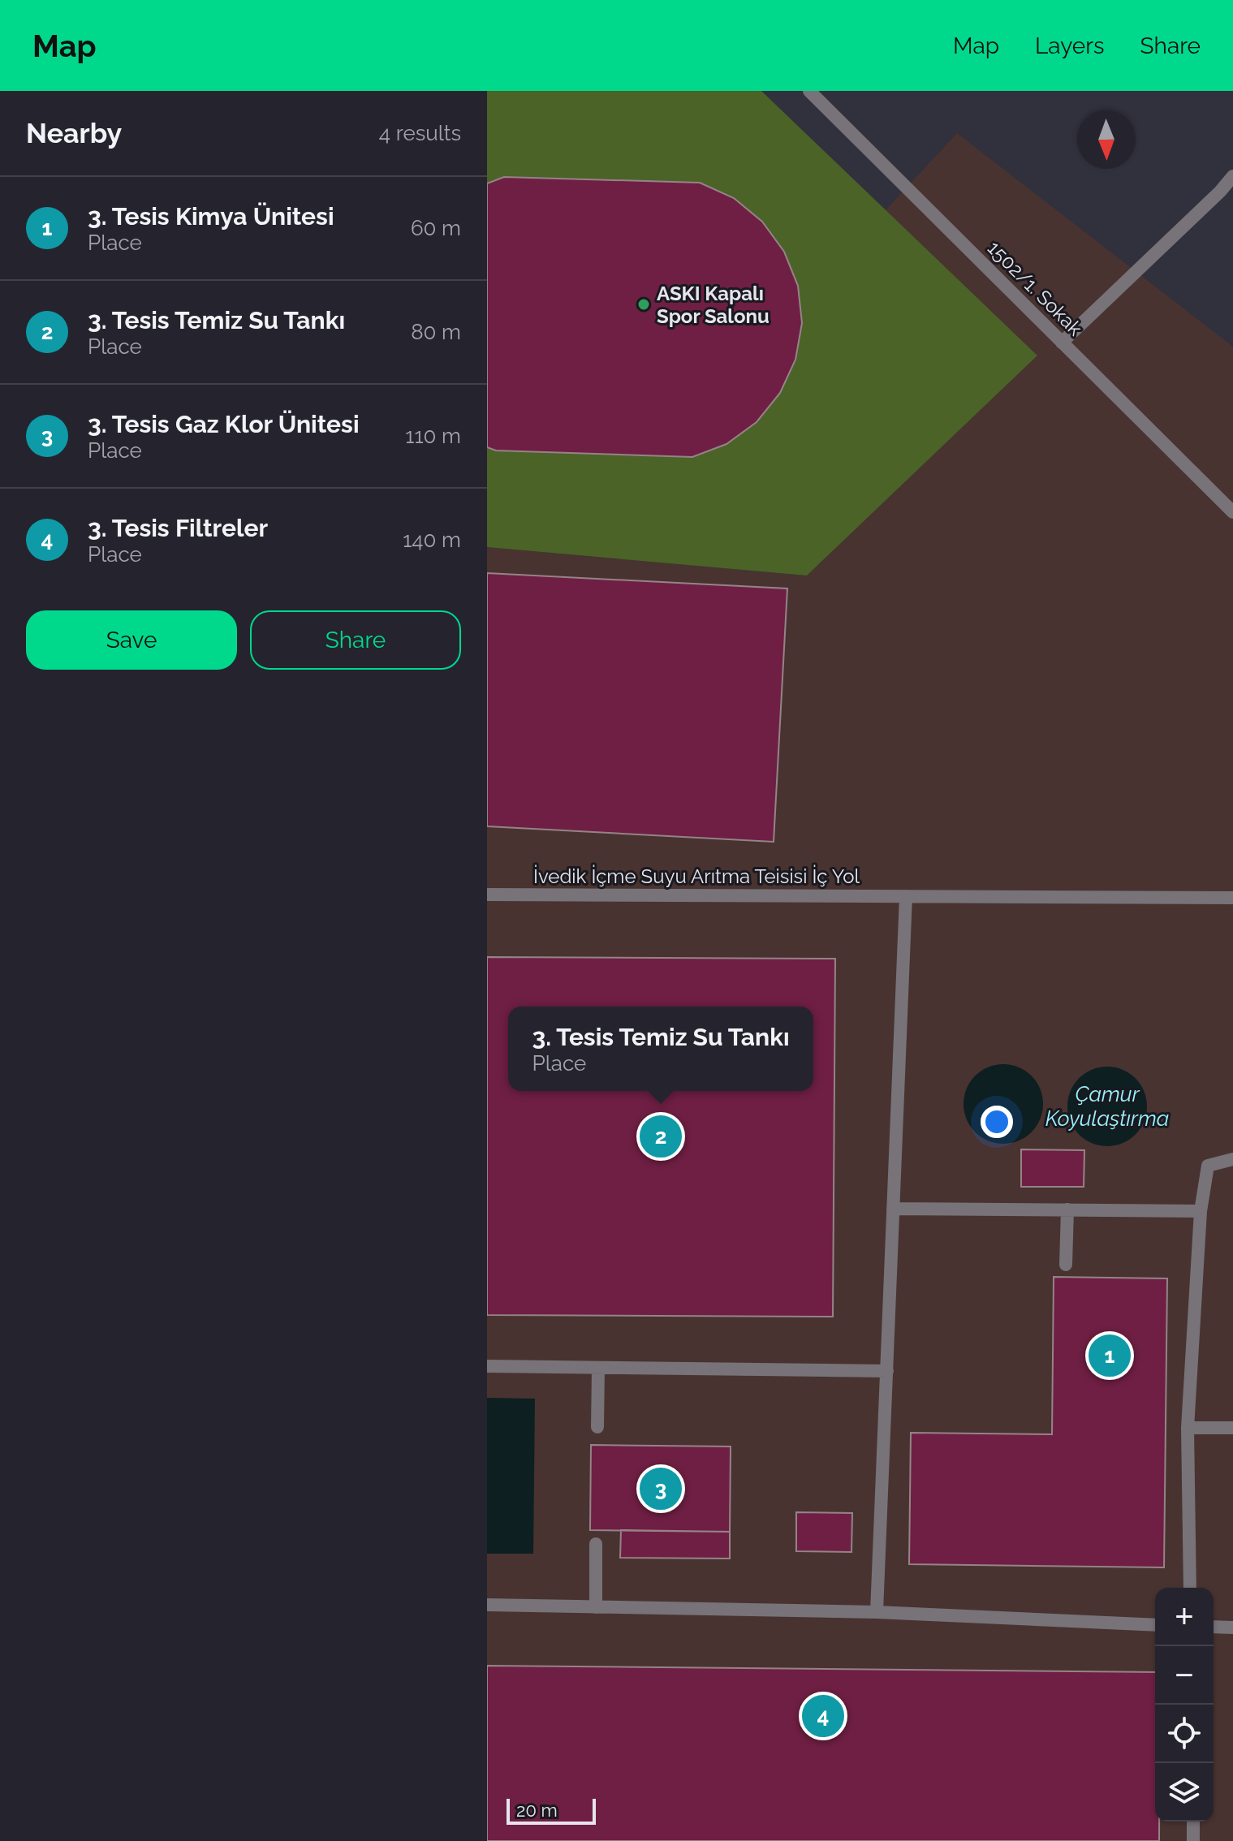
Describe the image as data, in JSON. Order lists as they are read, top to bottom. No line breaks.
{"streets":{"lane":["1502/1. Sokak","İvedik İçme Suyu Arıtma Teisisi İç Yol"]},"water":["Çamur Koyulaştırma"],"places":["ASKI Kapalı Spor Salonu"],"scale_bar":"20 m","north":"bottom","page":{"header":"Map","nav":["Map","Layers","Share"],"heading":["Nearby","4 results"],"list":[{"mark":"1","name":"3. Tesis Kimya Ünitesi","note":"Place","value":"60 m"},{"mark":"2","name":"3. Tesis Temiz Su Tankı","note":"Place","value":"80 m"},{"mark":"3","name":"3. Tesis Gaz Klor Ünitesi","note":"Place","value":"110 m"},{"mark":"4","name":"3. Tesis Filtreler","note":"Place","value":"140 m"}],"buttons":["Save","Share"],"popup":["3. Tesis Temiz Su Tankı","Place"],"pins":["2","1","3","4"],"map_buttons":["+","−"],"scale":"20 m"}}
